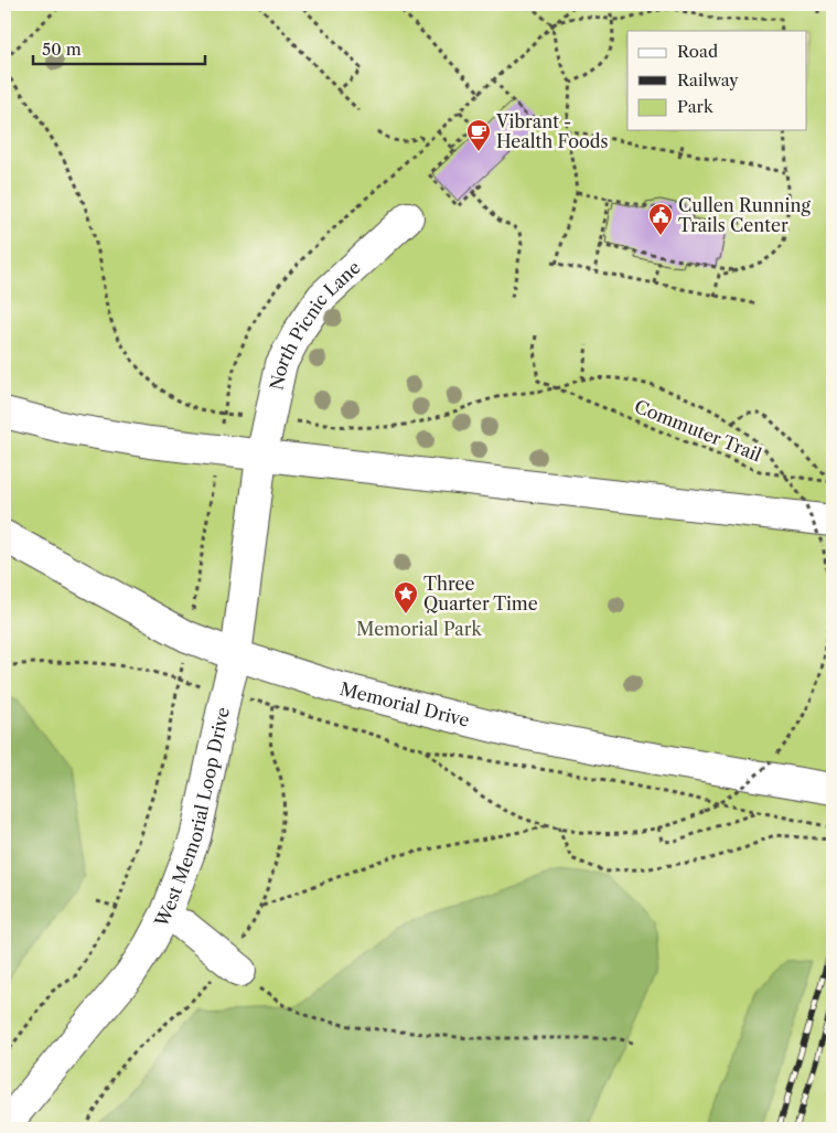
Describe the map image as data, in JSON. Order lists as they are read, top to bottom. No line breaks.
{"streets":{"main road":["North Picnic Lane","Memorial Drive","West Memorial Loop Drive"],"path":["Commuter Trail"]},"crossings":[["North Picnic Lane","West Memorial Loop Drive"],["Memorial Drive","West Memorial Loop Drive"]],"parks":["Memorial Park"],"places":{"cafe":["Vibrant - Health Foods"],"public building":["Cullen Running Trails Center"],"place":["Three Quarter Time"]},"legend":["Road","Railway","Park"],"scale_bar":"50 m"}
